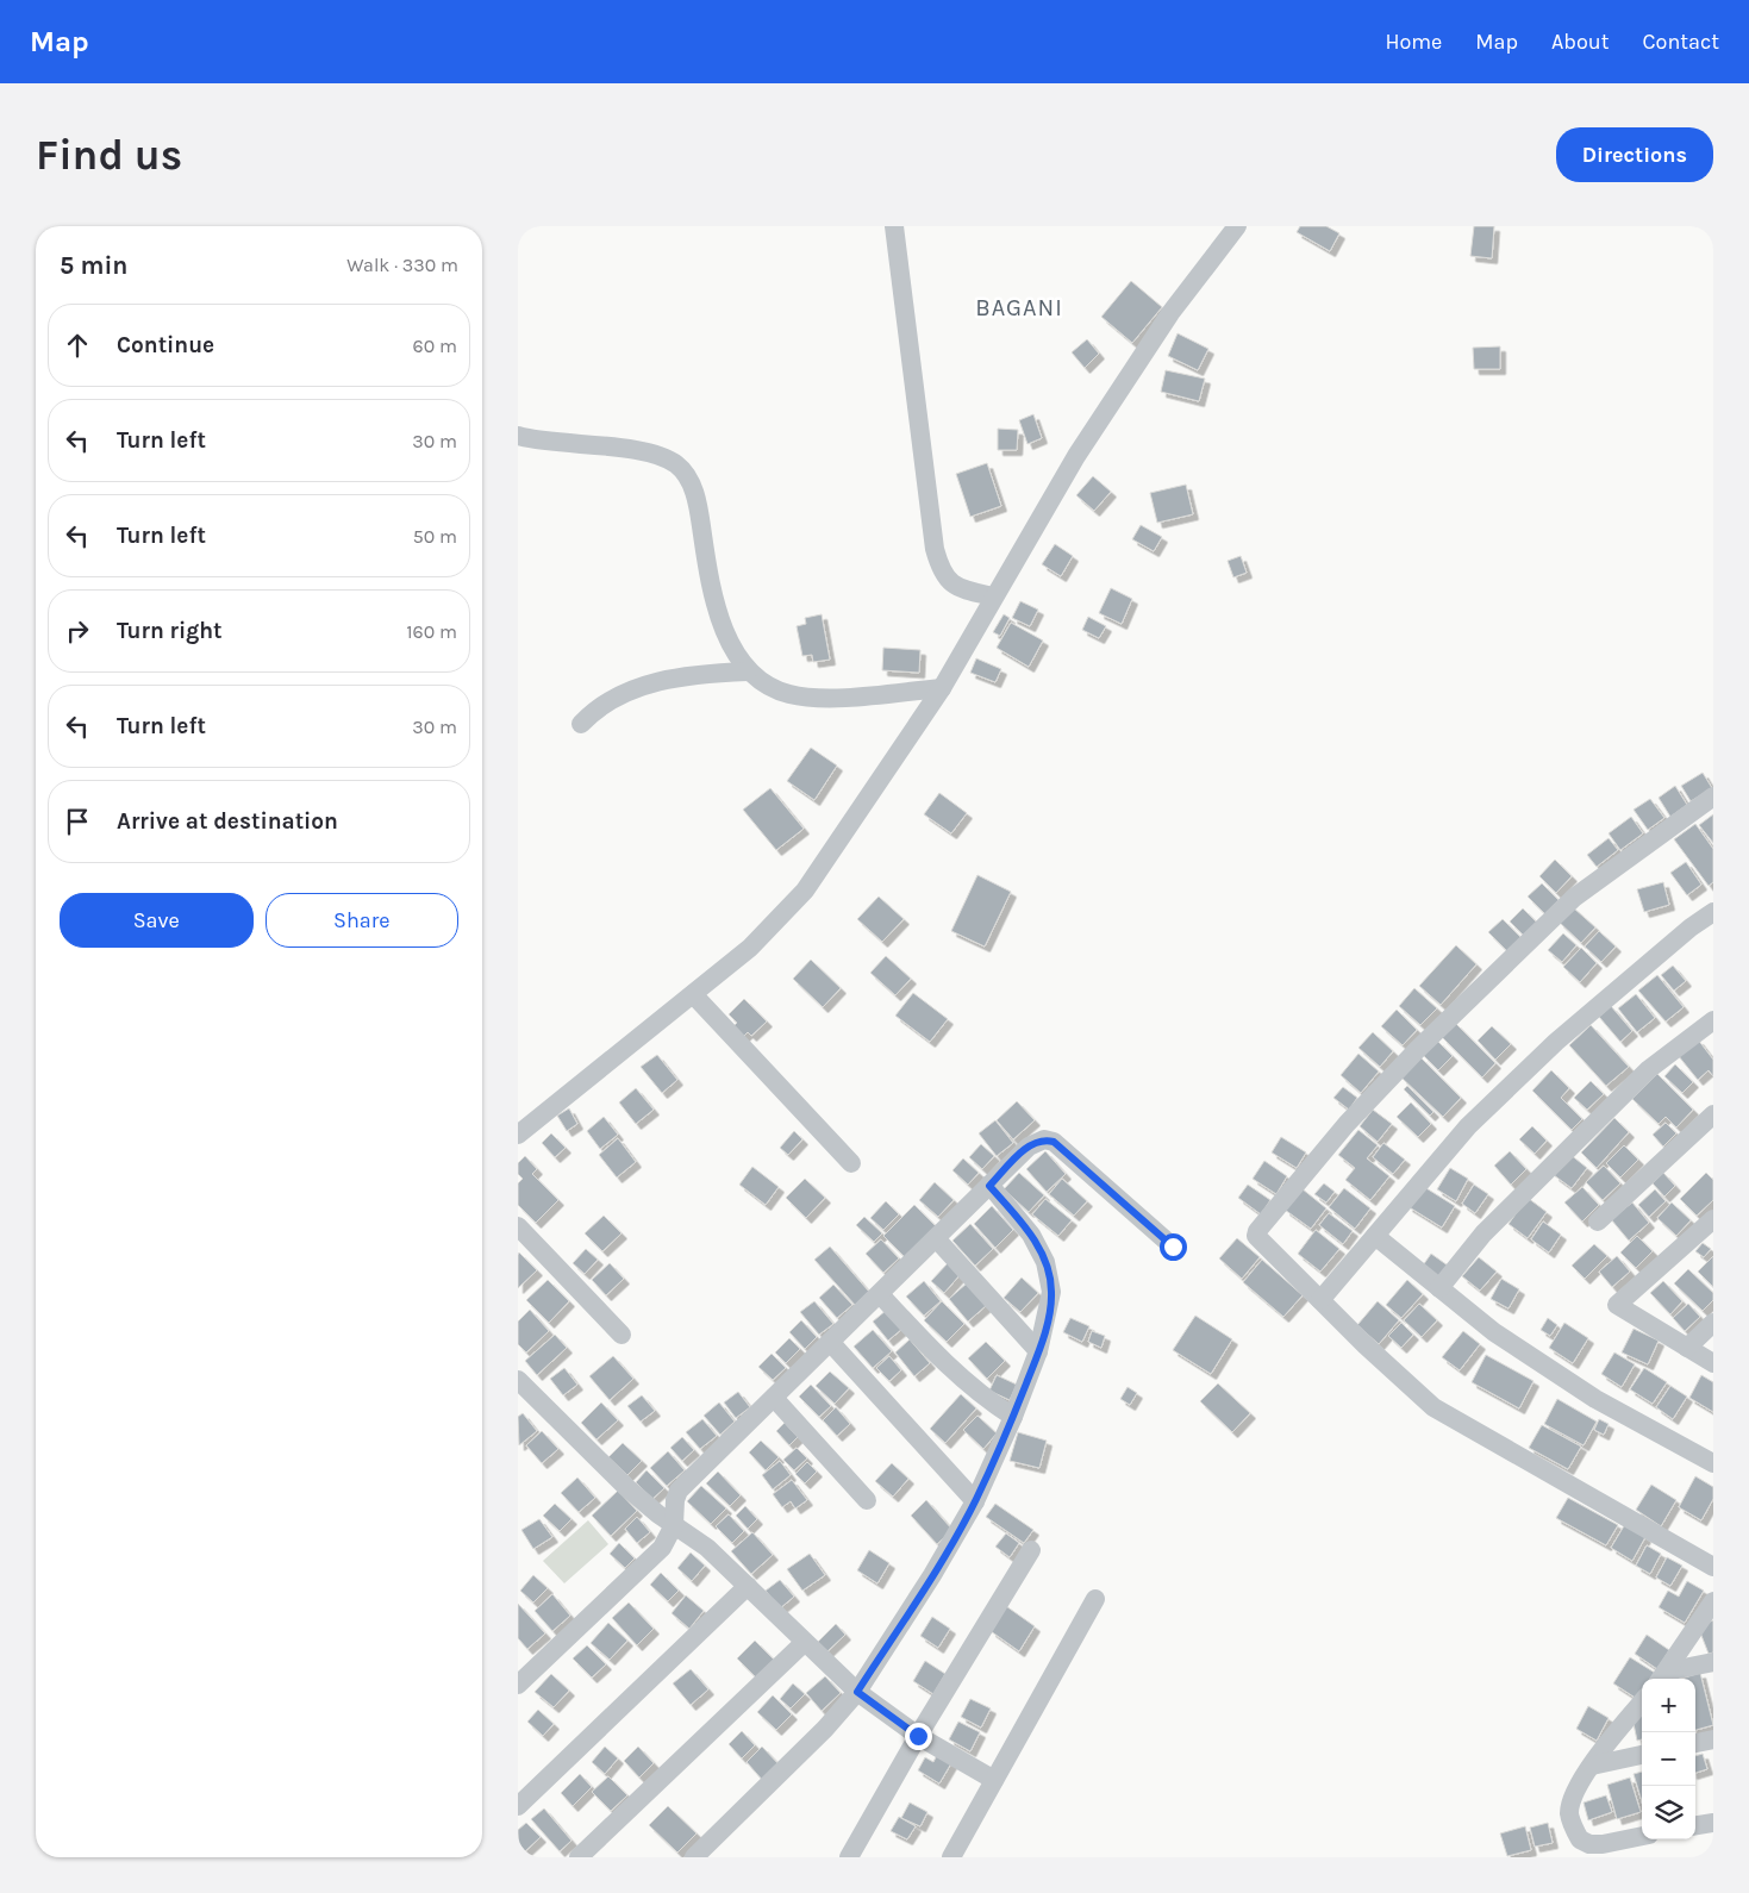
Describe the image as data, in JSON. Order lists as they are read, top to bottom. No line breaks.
{"districts":["BAGANI"],"page":{"header":"Map","nav":["Home","Map","About","Contact"],"buttons":["Directions",["Save","Share"]],"title":"Find us","heading":["5 min","Walk · 330 m"],"list":[["Continue","60 m"],["Turn left","30 m"],["Turn left","50 m"],["Turn right","160 m"],["Turn left","30 m"],"Arrive at destination"],"map_buttons":["+","−"]}}
